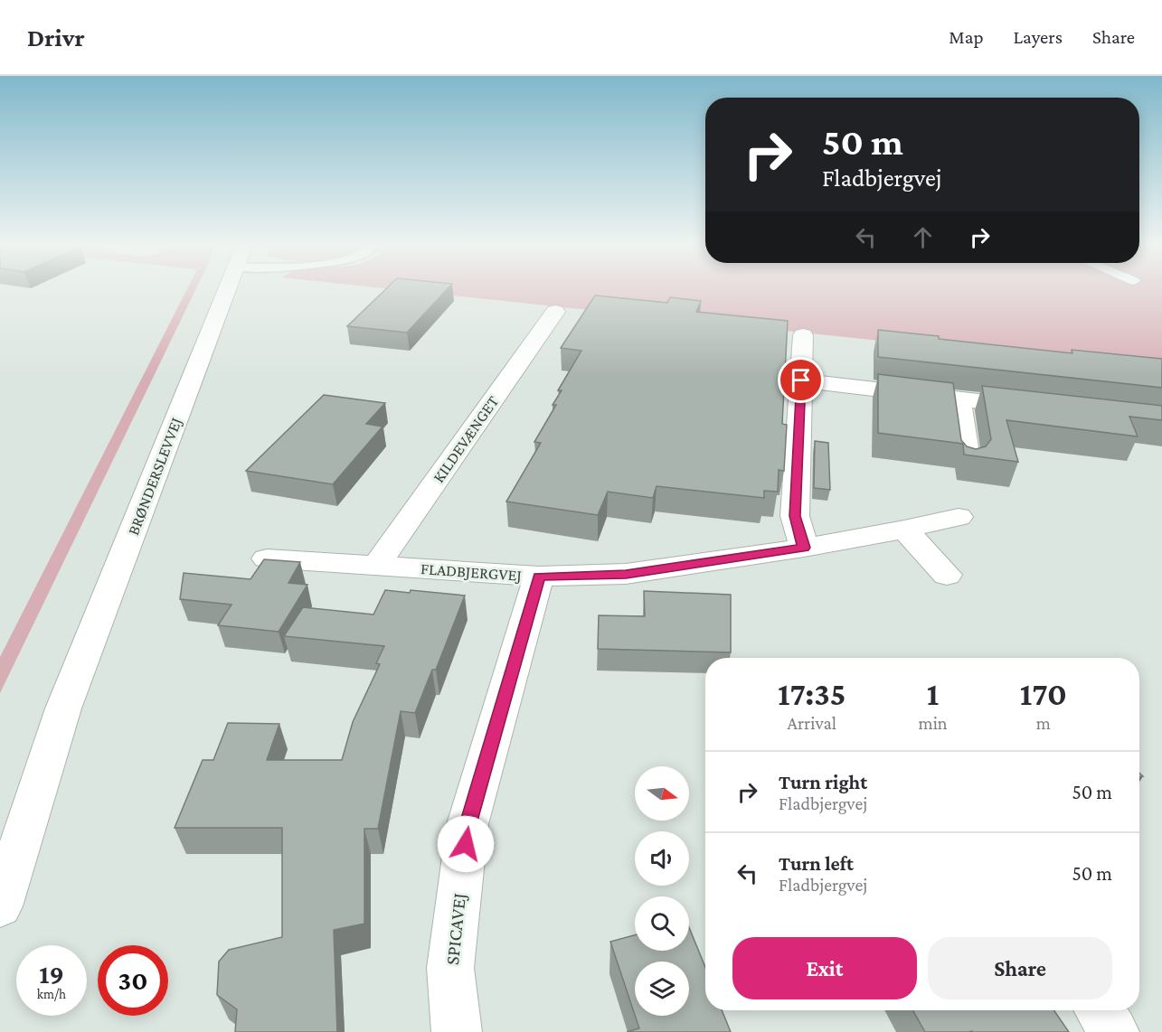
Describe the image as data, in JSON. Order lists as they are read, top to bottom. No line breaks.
{"streets":{"street":["KILDEVÆNGET","BRØNDERSLEVVEJ","FLADBJERGVEJ","SPICAVEJ"]},"crossings":[["KILDEVÆNGET","FLADBJERGVEJ"],["FLADBJERGVEJ","SPICAVEJ"]],"north":"right","page":{"header":"Drivr","nav":["Map","Layers","Share"],"turn":["50 m","Fladbjergvej"],"eta":["17:35","Arrival","1","min","170","m"],"list":[{"name":"Turn right","note":"Fladbjergvej","value":"50 m"},{"name":"Turn left","note":"Fladbjergvej","value":"50 m"}],"buttons":["Exit","Share"],"speed":"19 km/h","limit":"30"}}
